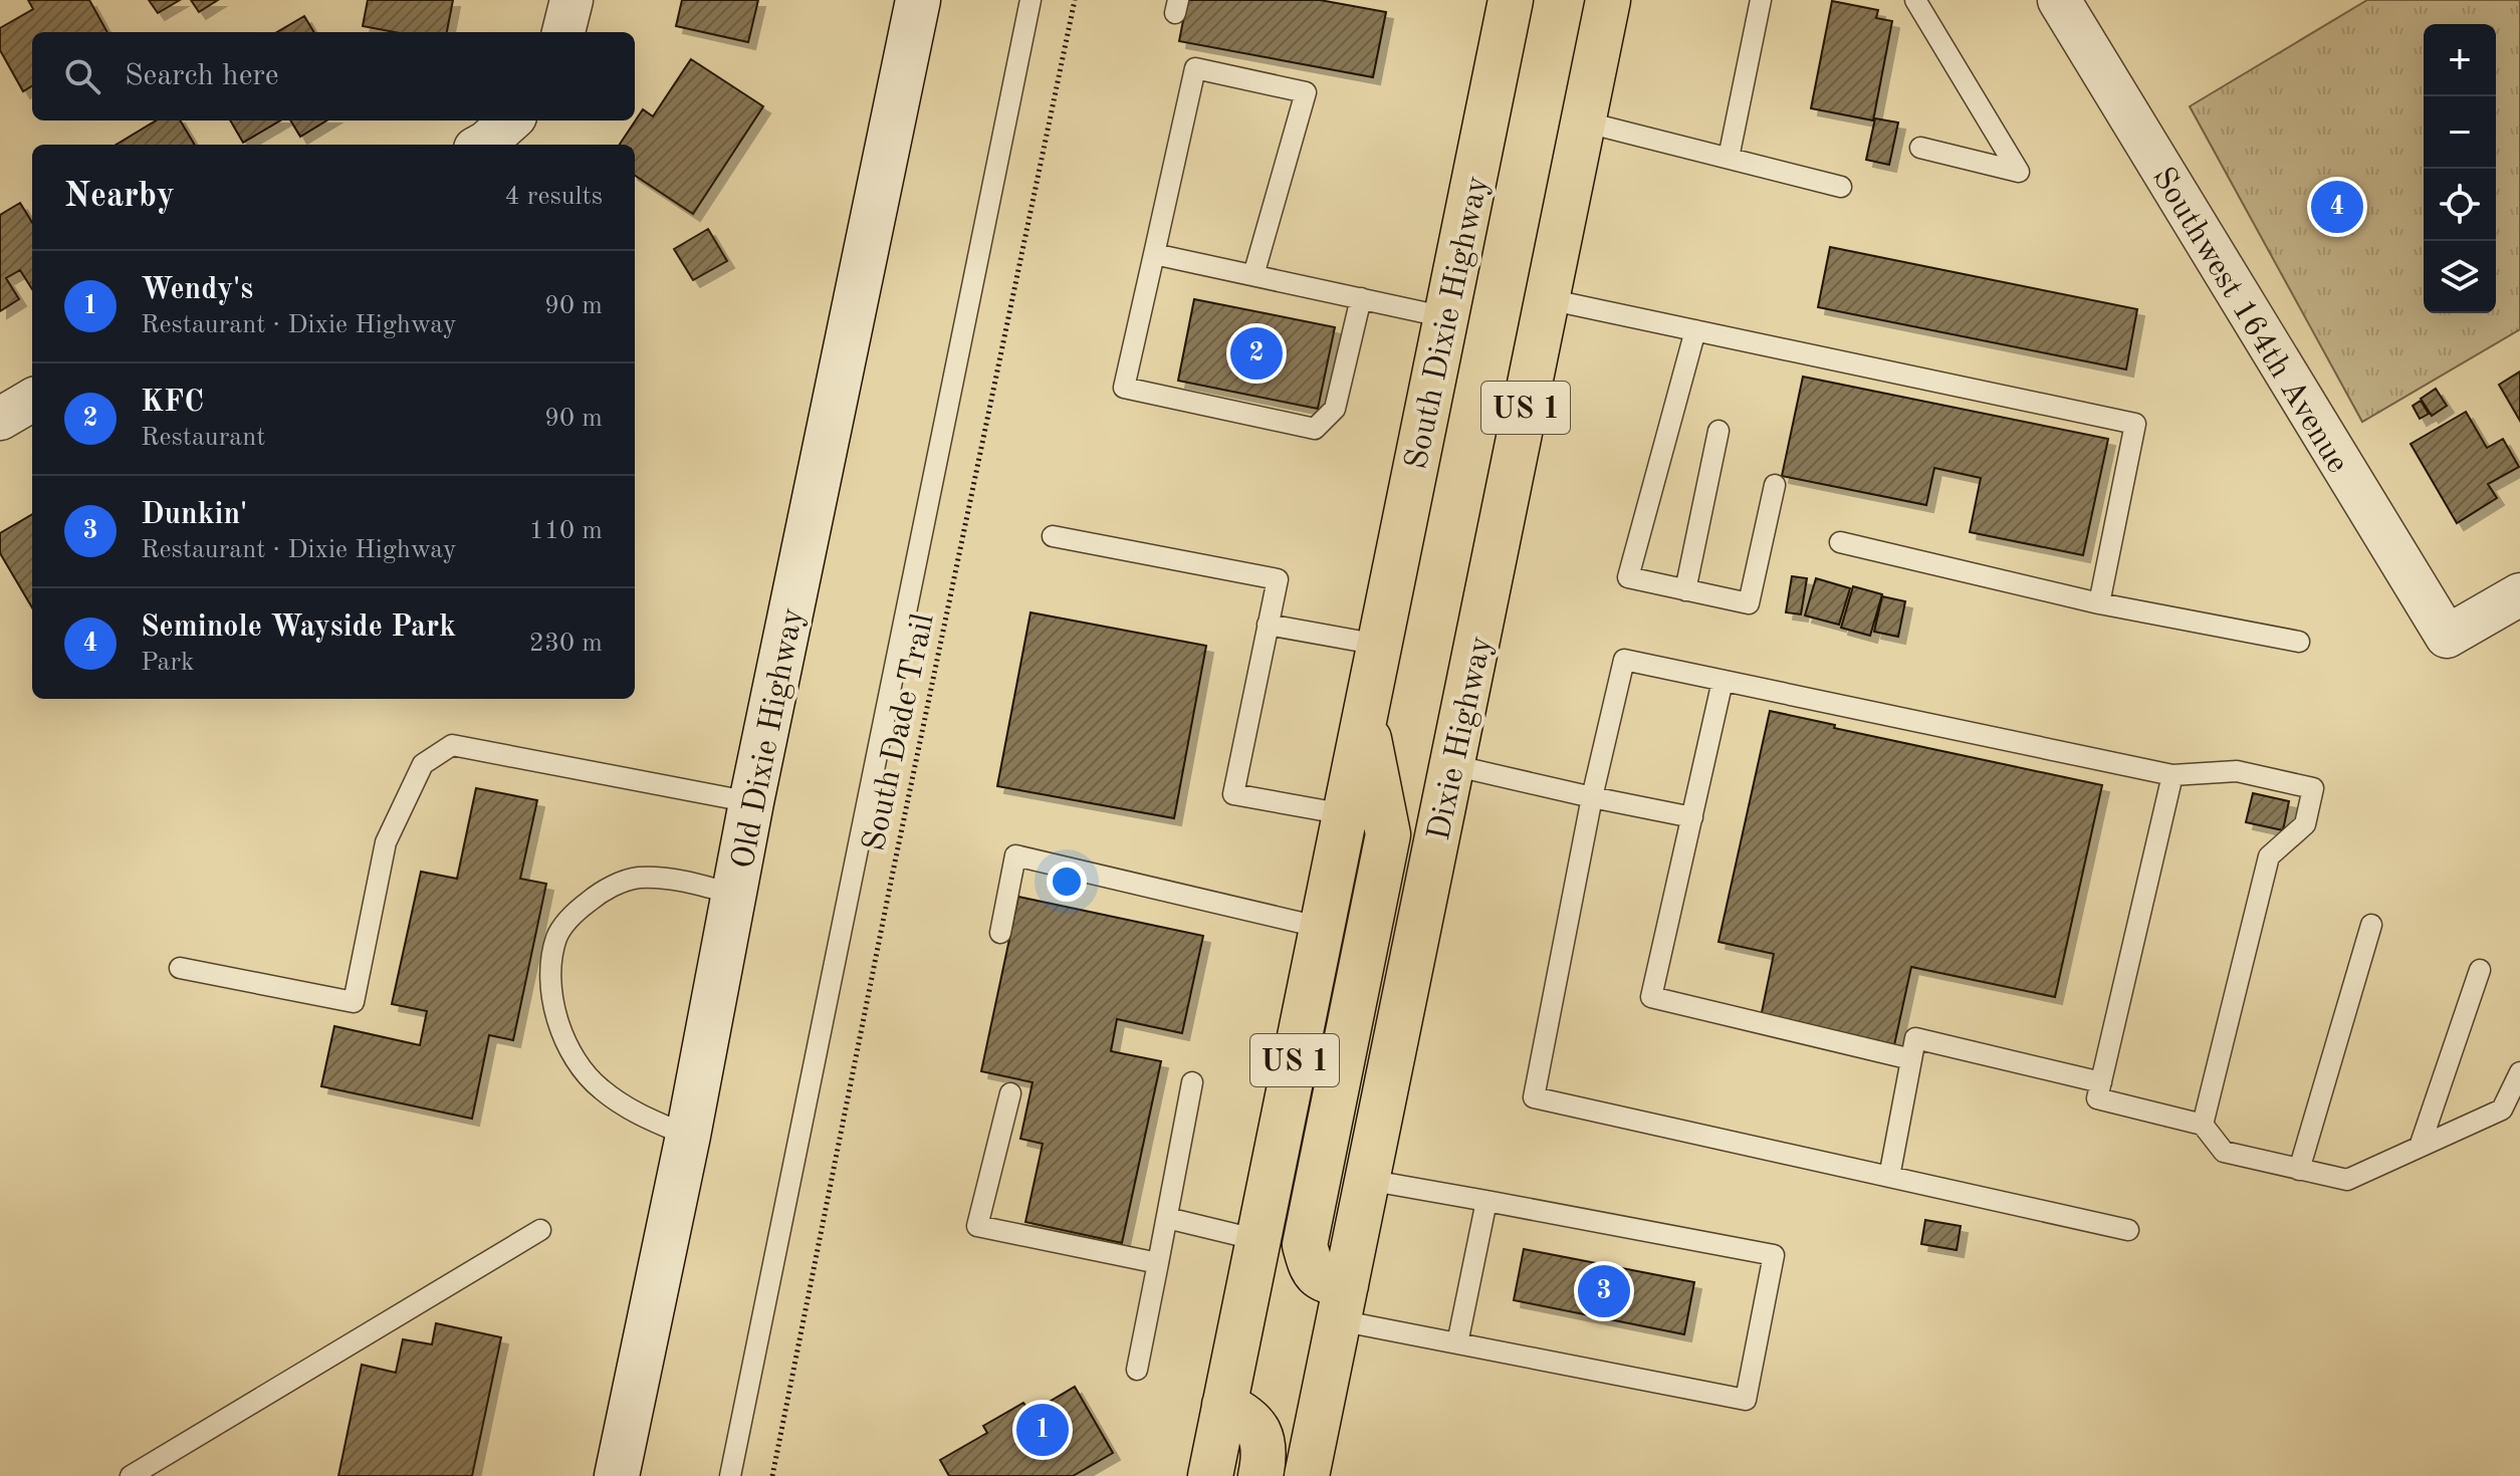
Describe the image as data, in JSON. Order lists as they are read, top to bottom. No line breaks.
{"streets":{"highway":["South Dixie Highway","US 1","Dixie Highway"],"street":["Southwest 164th Avenue","Old Dixie Highway"],"path":["South Dade Trail"]},"crossings":[["South Dixie Highway","US 1"]],"page":{"map_buttons":["+","−"],"search":"Search here","heading":["Nearby","4 results"],"pins":["4","2","3","1"],"list":[{"mark":"1","name":"Wendy's","note":"Restaurant · Dixie Highway","value":"90 m"},{"mark":"2","name":"KFC","note":"Restaurant","value":"90 m"},{"mark":"3","name":"Dunkin'","note":"Restaurant · Dixie Highway","value":"110 m"},{"mark":"4","name":"Seminole Wayside Park","note":"Park","value":"230 m"}]}}
